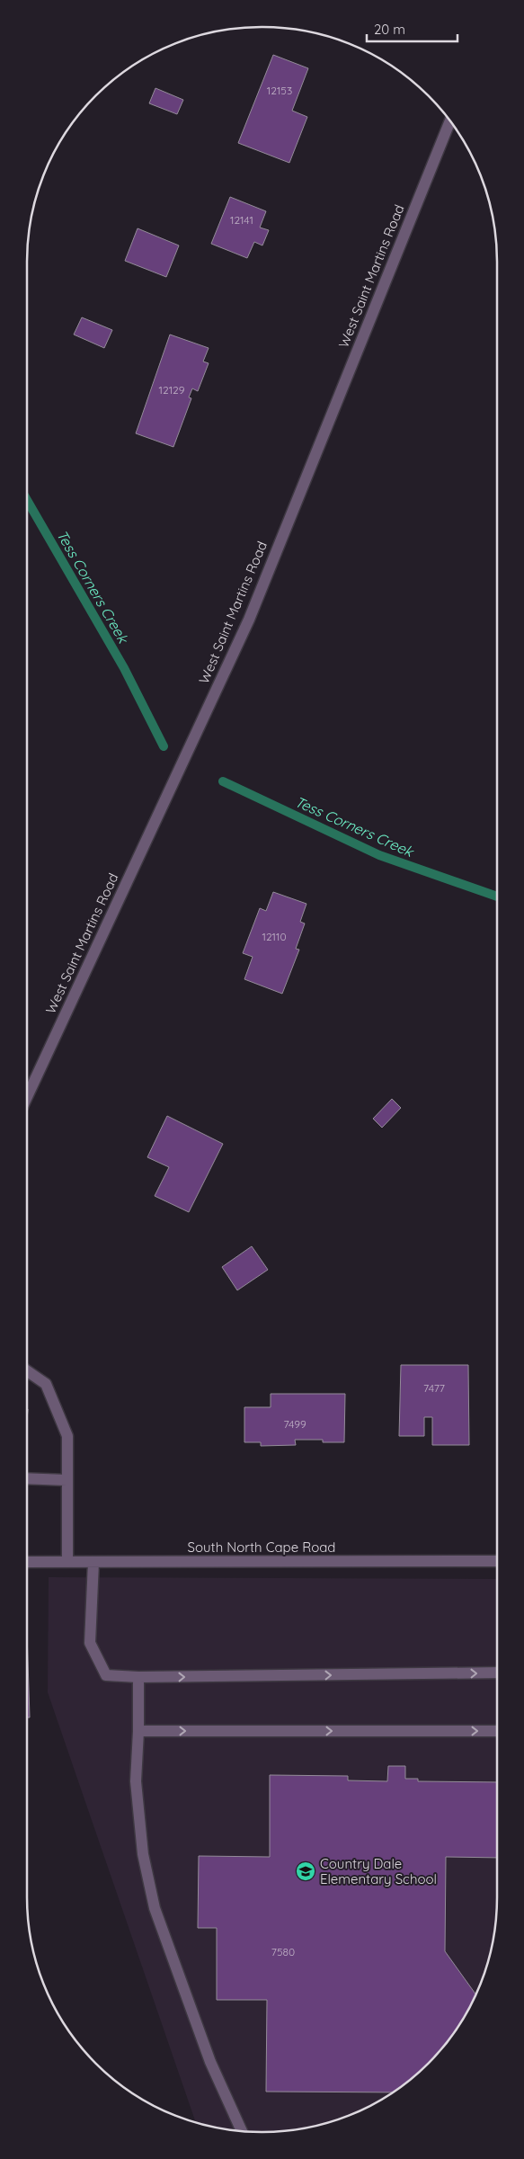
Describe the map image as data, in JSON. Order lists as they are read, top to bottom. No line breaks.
{"streets":{"street":["West Saint Martins Road","South North Cape Road"]},"water":["Tess Corners Creek"],"places":{"school or university":["Country Dale Elementary School"]},"house_numbers":["12153","12141","12129","12110","7477","7499","7580"],"scale_bar":"20 m"}
